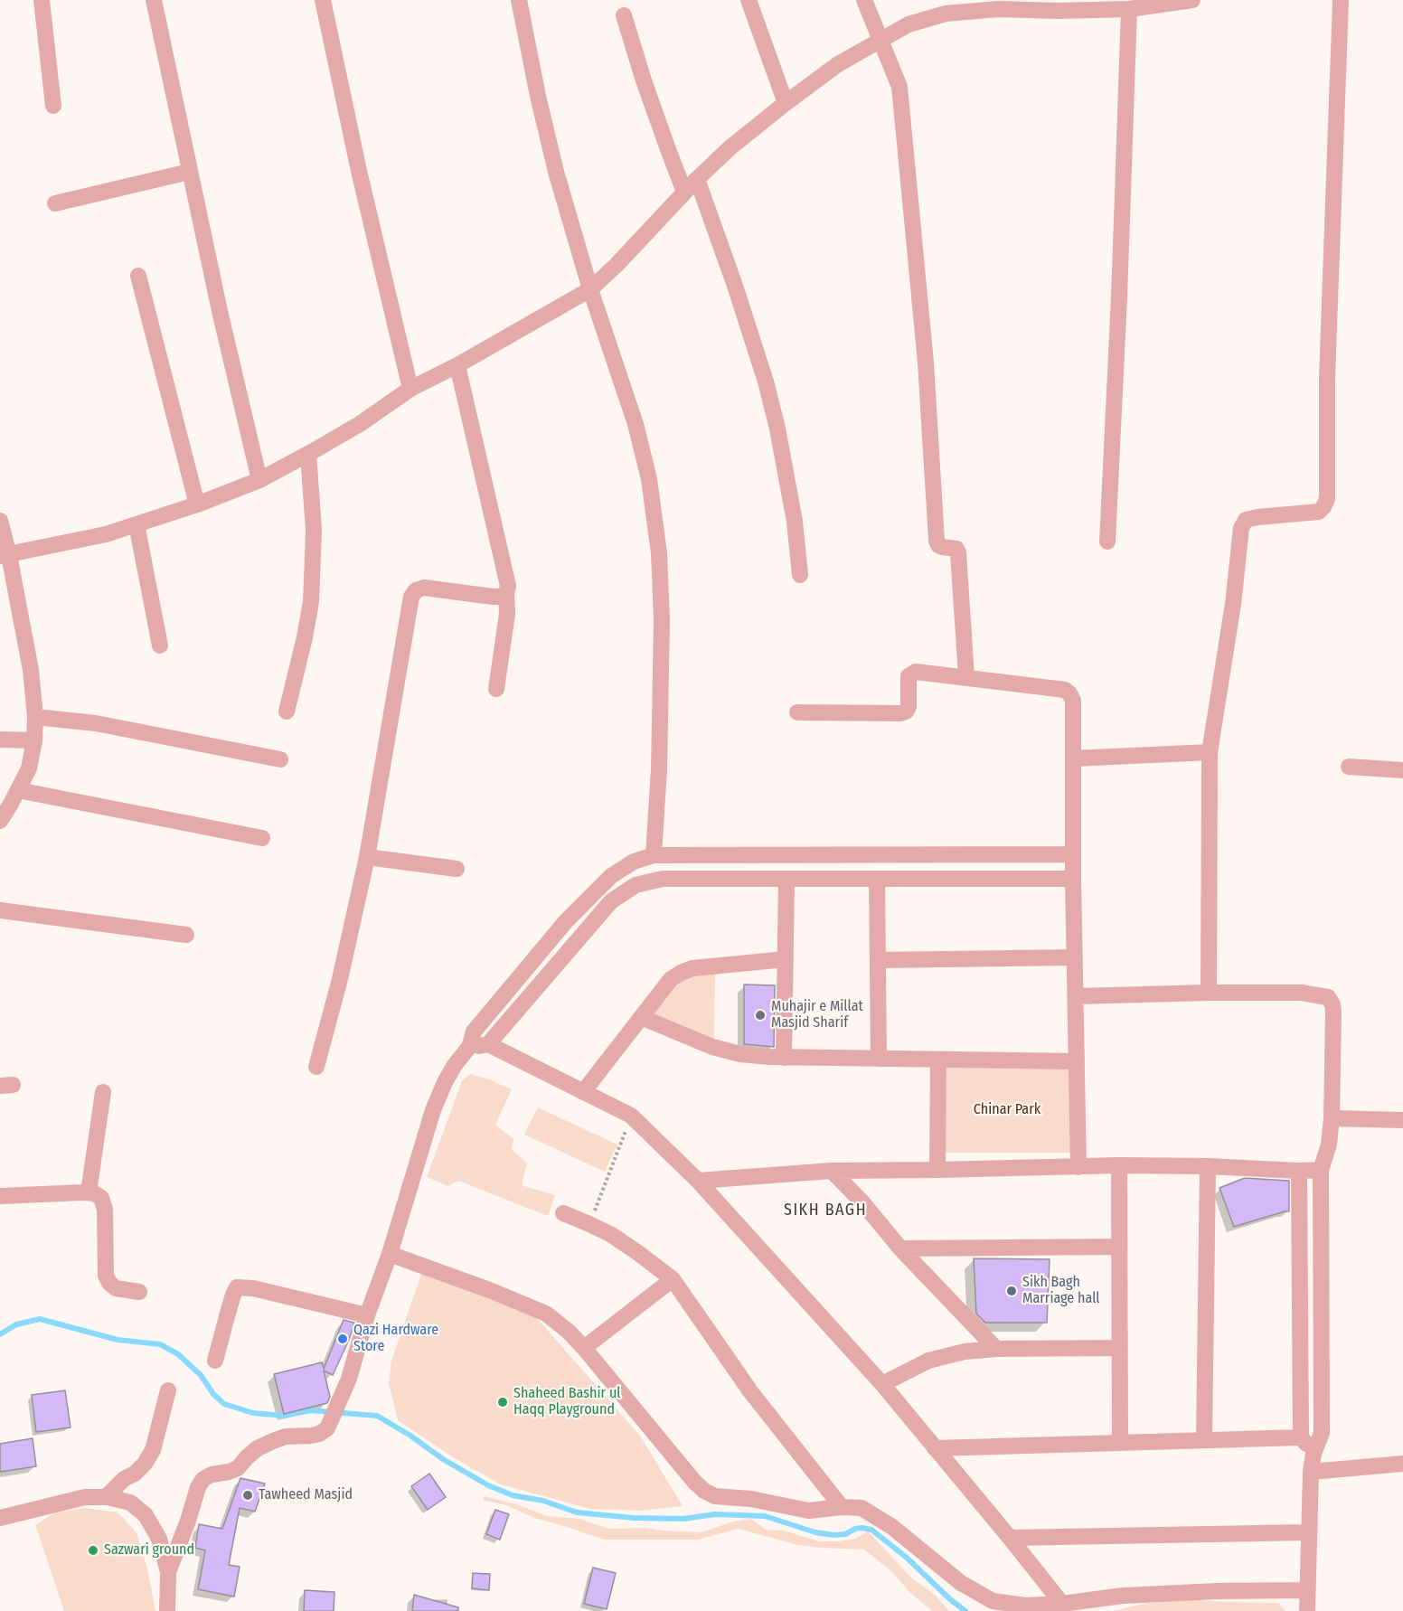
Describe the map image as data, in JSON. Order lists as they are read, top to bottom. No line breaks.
{"districts":["SIKH BAGH"],"parks":["Chinar Park"],"places":["Muhajir e Millat Masjid Sharif","Sikh Bagh Marriage hall","Qazi Hardware Store","Shaheed Bashir ul Haqq Playground","Tawheed Masjid","Sazwari ground"]}
